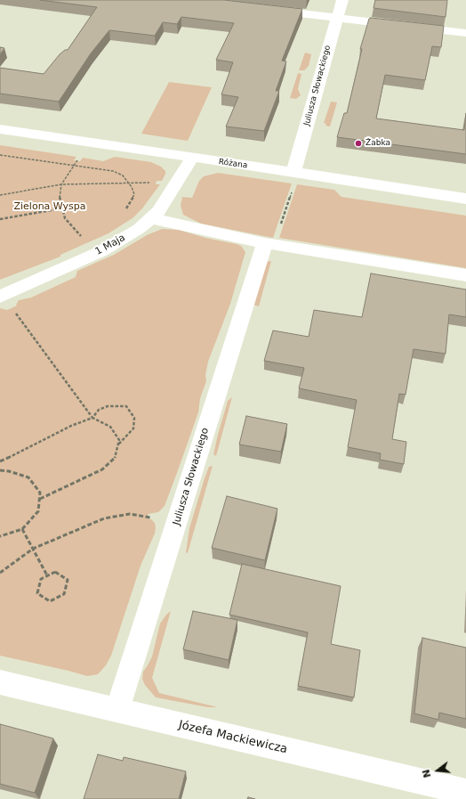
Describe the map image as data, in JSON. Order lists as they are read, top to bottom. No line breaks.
{"streets":{"street":["Juliusza Słowackiego","Różana","1 Maja","Józefa Mackiewicza"]},"crossings":[["Juliusza Słowackiego","Różana"],["Juliusza Słowackiego","Józefa Mackiewicza"],["Różana","1 Maja"]],"parks":["Zielona Wyspa"],"places":["Żabka"],"north":"left"}
